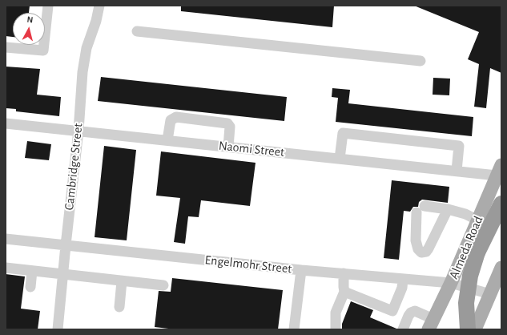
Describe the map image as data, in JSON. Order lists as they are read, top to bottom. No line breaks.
{"streets":{"main road":["Almeda Road"],"street":["Naomi Street","Cambridge Street","Engelmohr Street"]},"crossings":[["Naomi Street","Cambridge Street"],["Naomi Street","Almeda Road"],["Cambridge Street","Engelmohr Street"],["Almeda Road","Engelmohr Street"]],"north":"top"}
